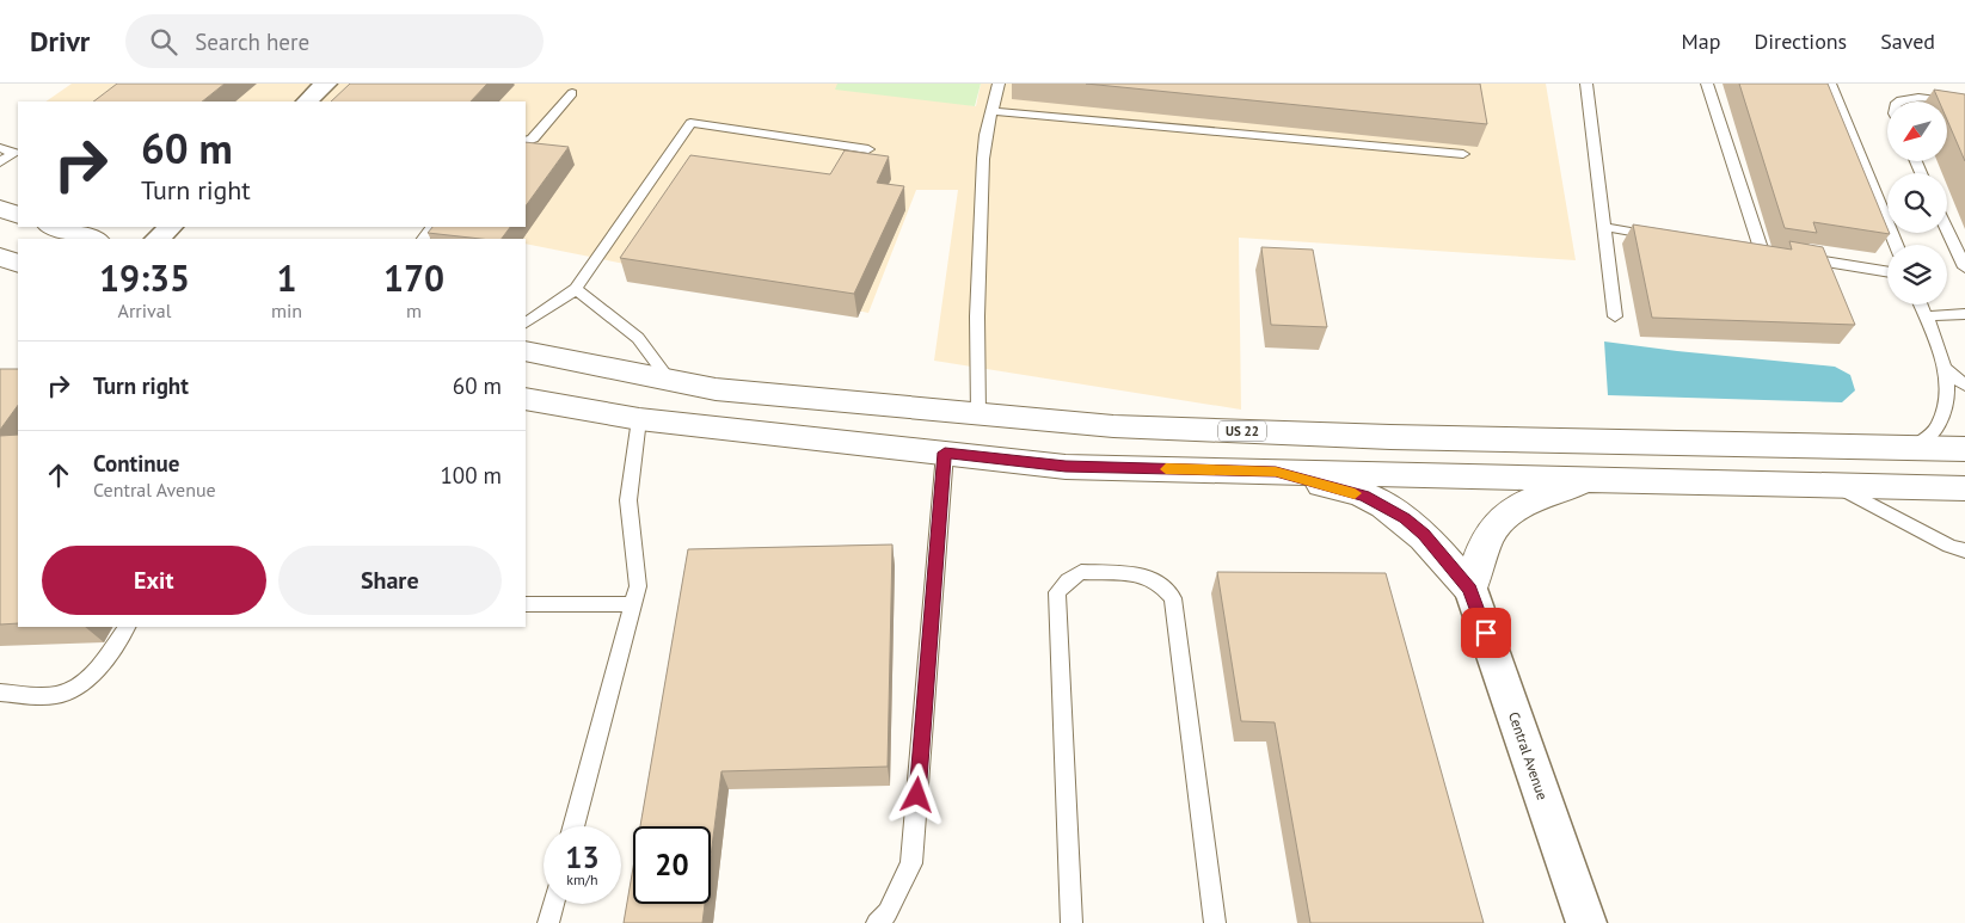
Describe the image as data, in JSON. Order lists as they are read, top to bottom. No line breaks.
{"streets":{"highway":["US 22"],"street":["Central Avenue"]},"north":"bottom left","page":{"header":"Drivr","search":"Search here","nav":["Map","Directions","Saved"],"turn":["60 m","Turn right"],"eta":["19:35","Arrival","1","min","170","m"],"list":[{"name":"Turn right","value":"60 m"},{"name":"Continue","note":"Central Avenue","value":"100 m"}],"buttons":["Exit","Share"],"speed":"13 km/h","limit":"20"}}
